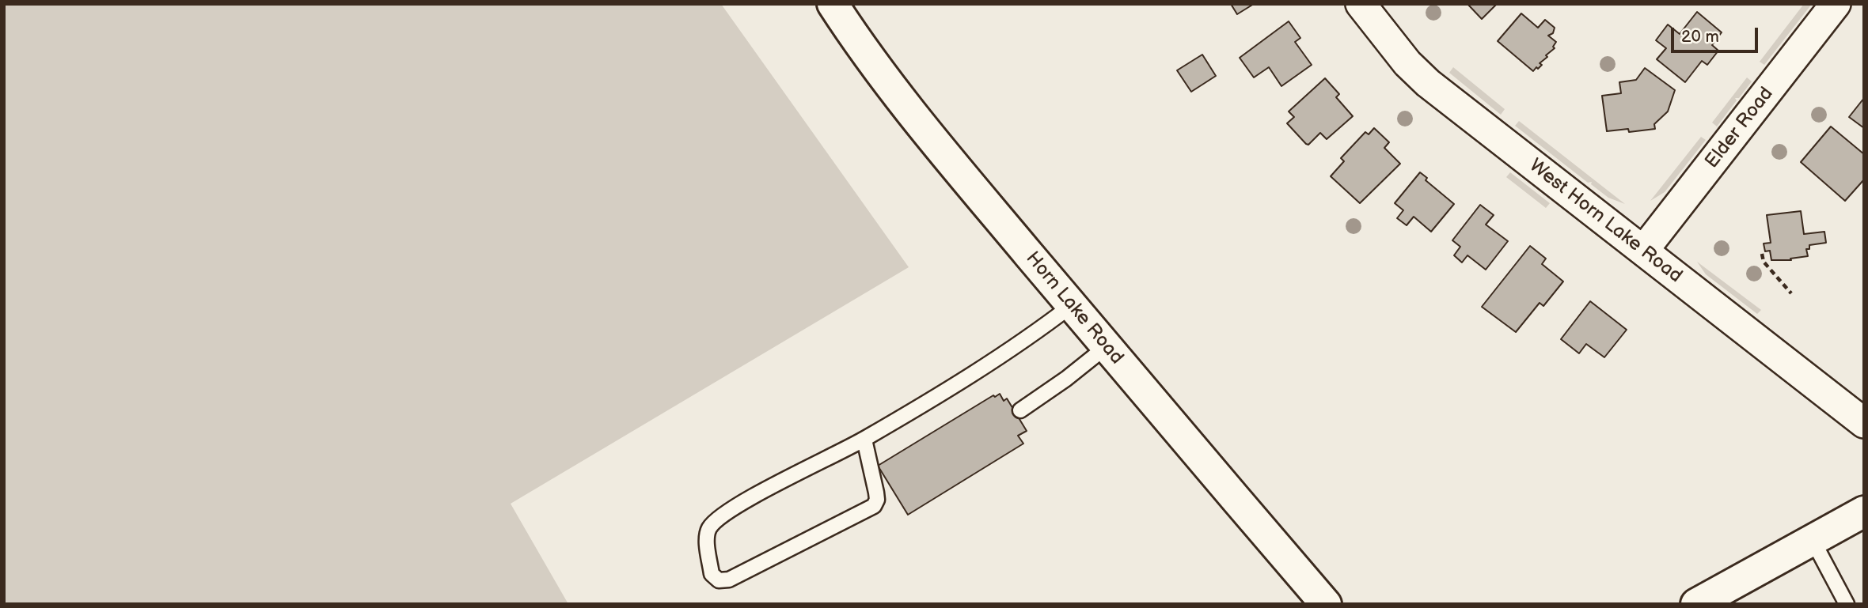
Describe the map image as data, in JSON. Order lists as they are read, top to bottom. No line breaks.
{"streets":{"main road":["Horn Lake Road"],"street":["Elder Road","West Horn Lake Road"]},"crossings":[["Elder Road","West Horn Lake Road"]],"scale_bar":"20 m"}
